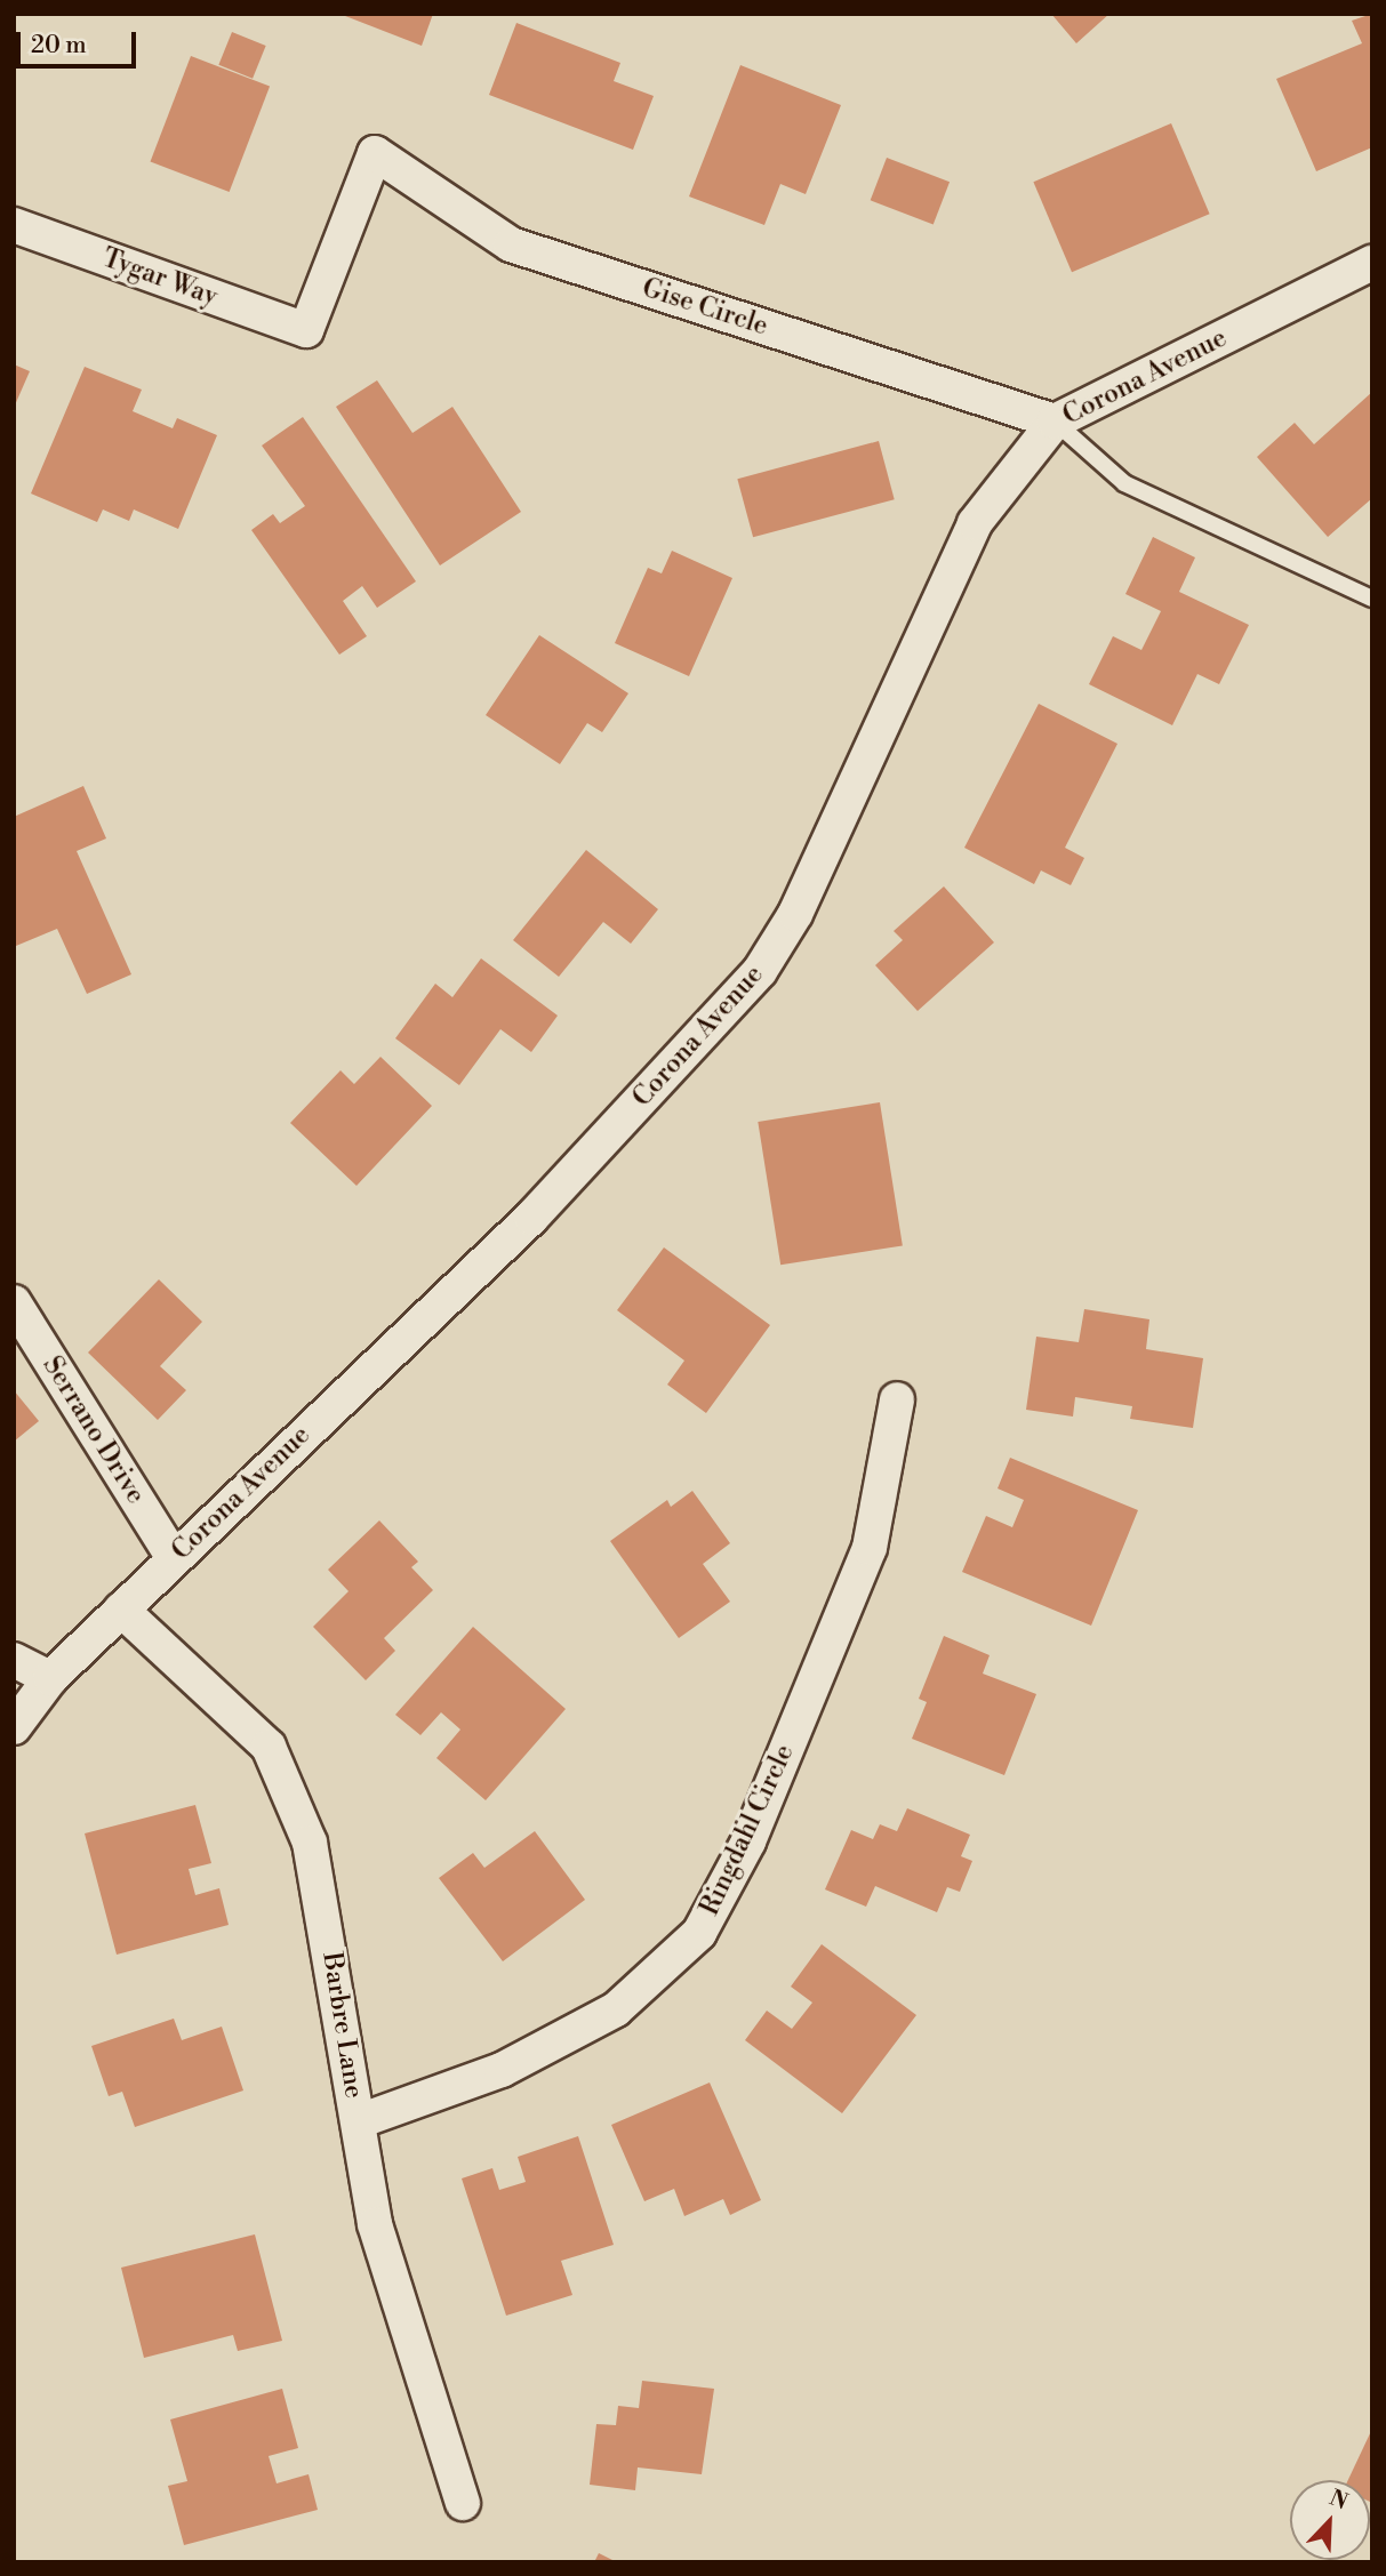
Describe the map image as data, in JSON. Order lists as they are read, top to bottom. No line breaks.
{"streets":{"street":["Tygar Way","Gise Circle","Corona Avenue","Serrano Drive","Ringdahl Circle","Barbre Lane"]},"crossings":[["Tygar Way","Gise Circle"],["Gise Circle","Corona Avenue"],["Corona Avenue","Serrano Drive"],["Corona Avenue","Barbre Lane"],["Ringdahl Circle","Barbre Lane"]],"scale_bar":"20 m","north":"top right"}
